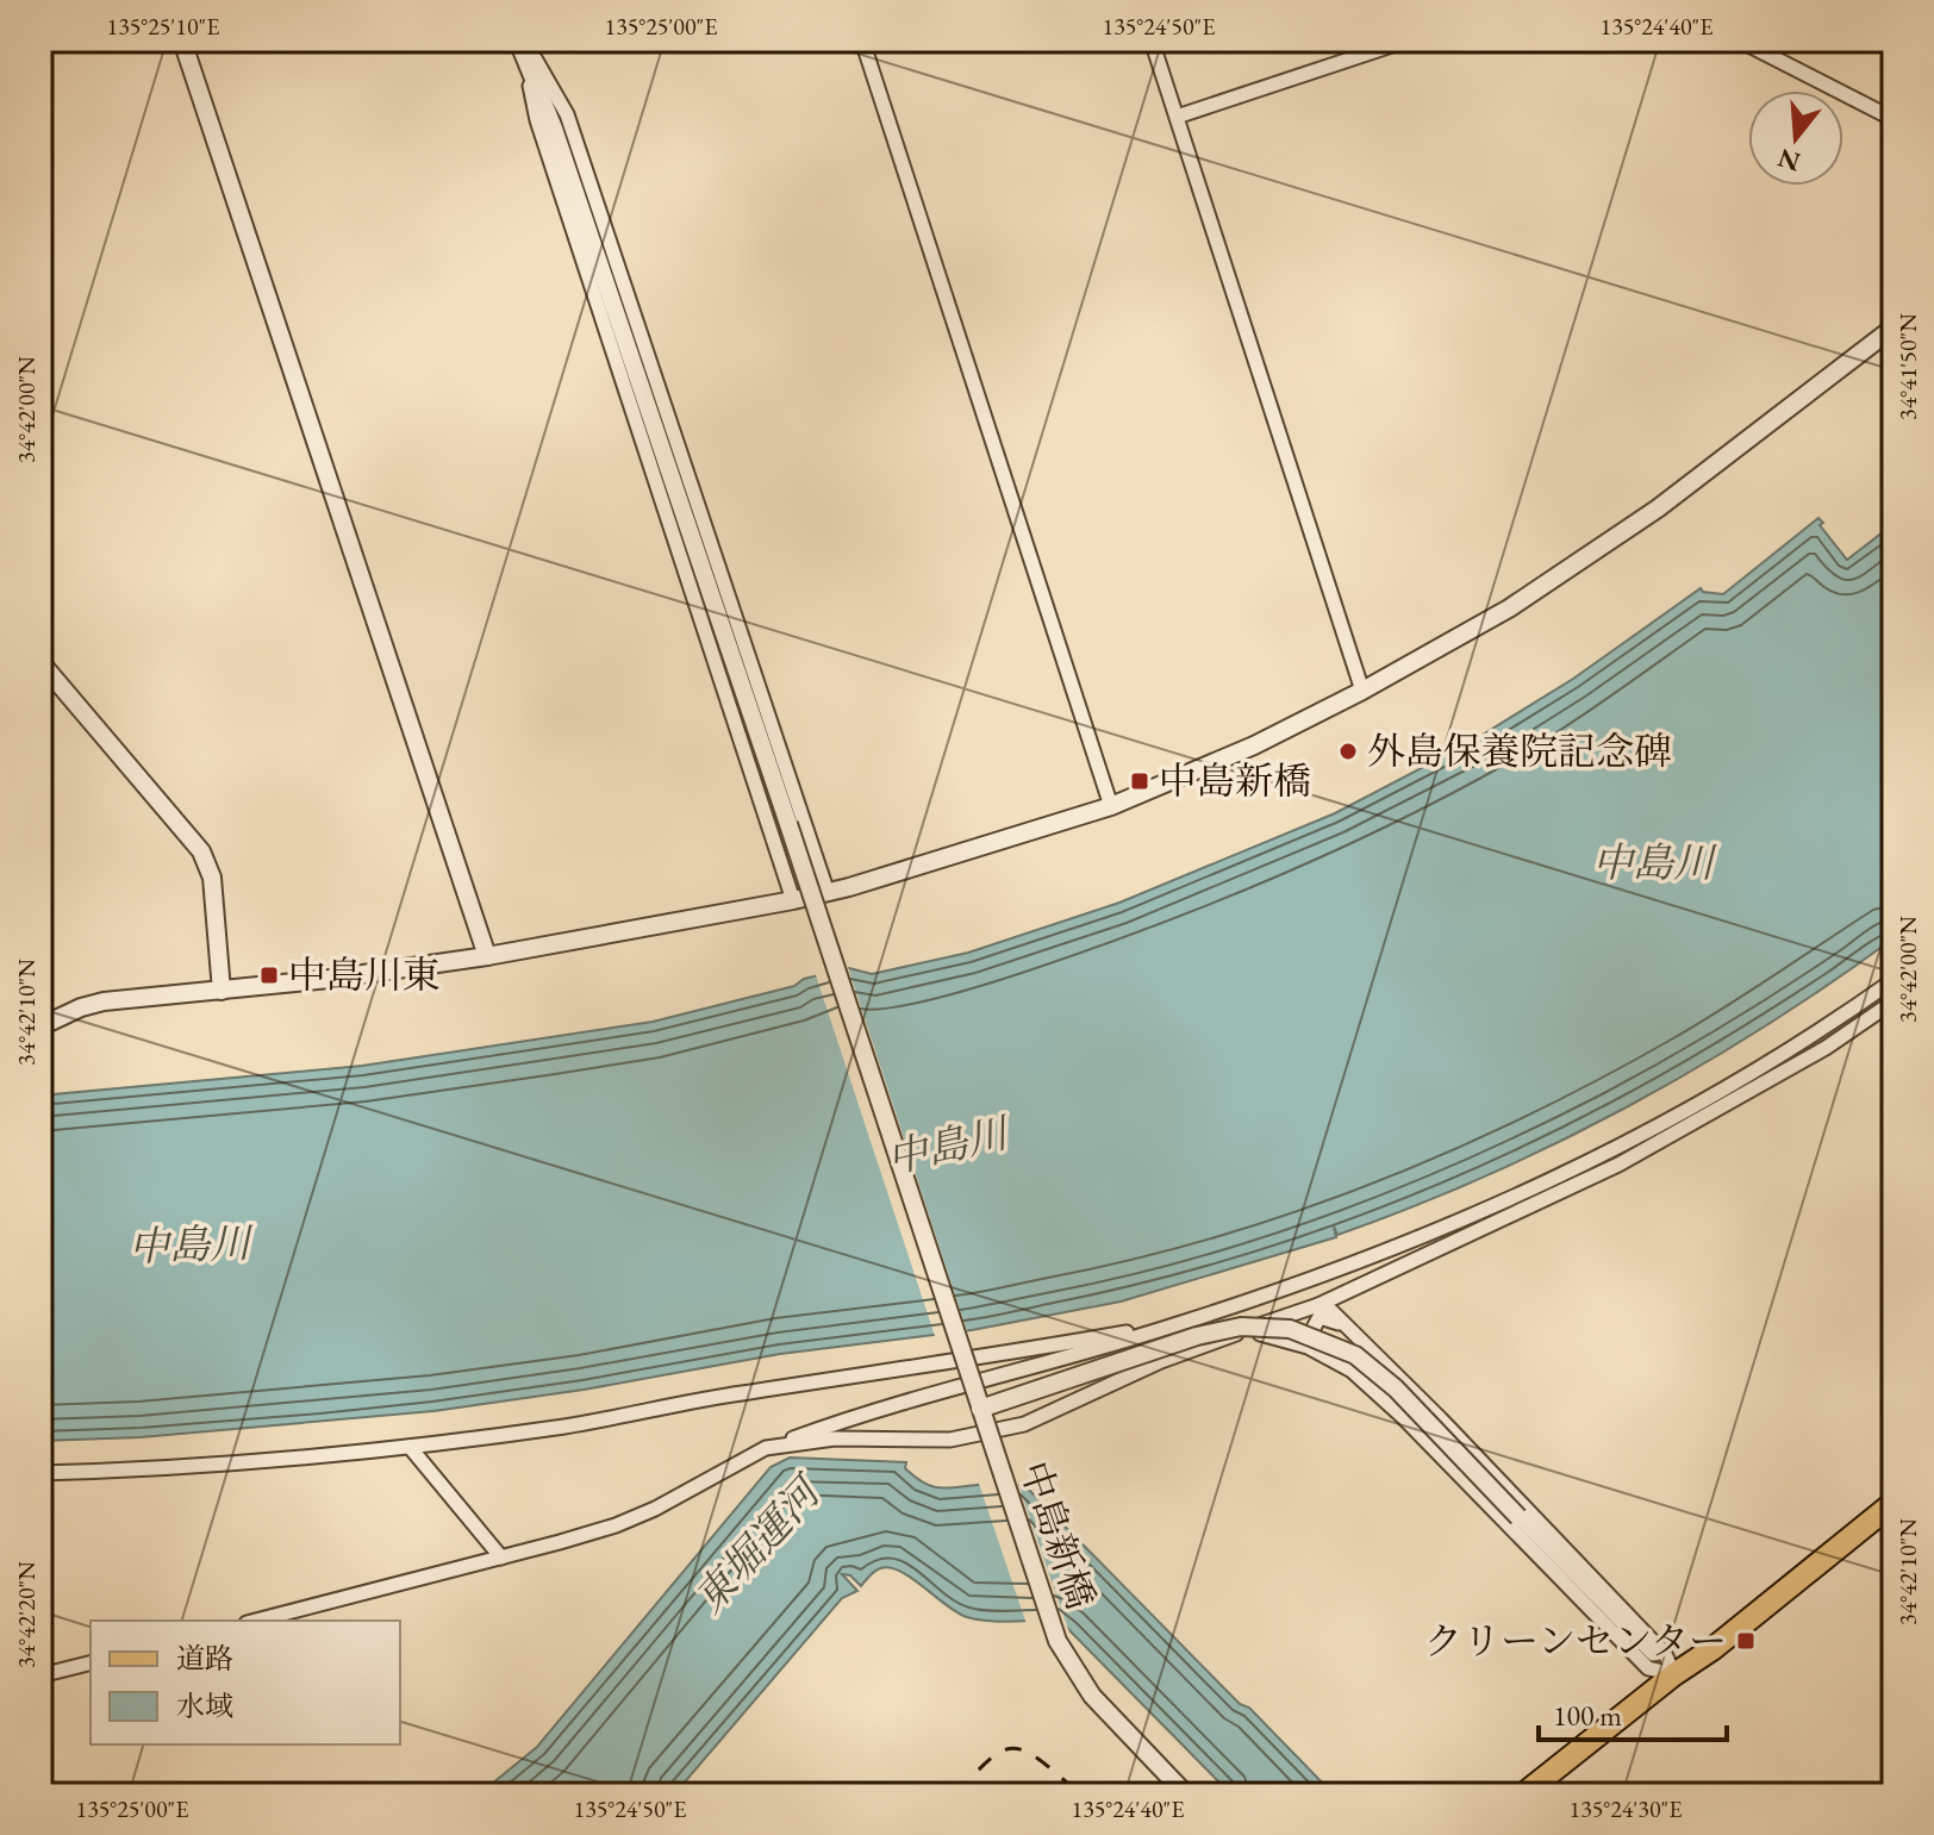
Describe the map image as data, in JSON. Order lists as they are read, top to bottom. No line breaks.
{"streets":{"street":["中島新橋"]},"water":["中島川","東堀運河"],"places":{"other":["外島保養院記念碑"],"transit":["中島新橋","中島川東","クリーンセンター"]},"legend":["道路","水域"],"scale_bar":"100 m","north":"bottom","coordinates":["135°25'10\"E","135°25'00\"E","135°24'50\"E","135°24'40\"E","34°41'50\"N","34°42'00\"N","34°42'10\"N","34°42'20\"N","135°24'30\"E"]}
